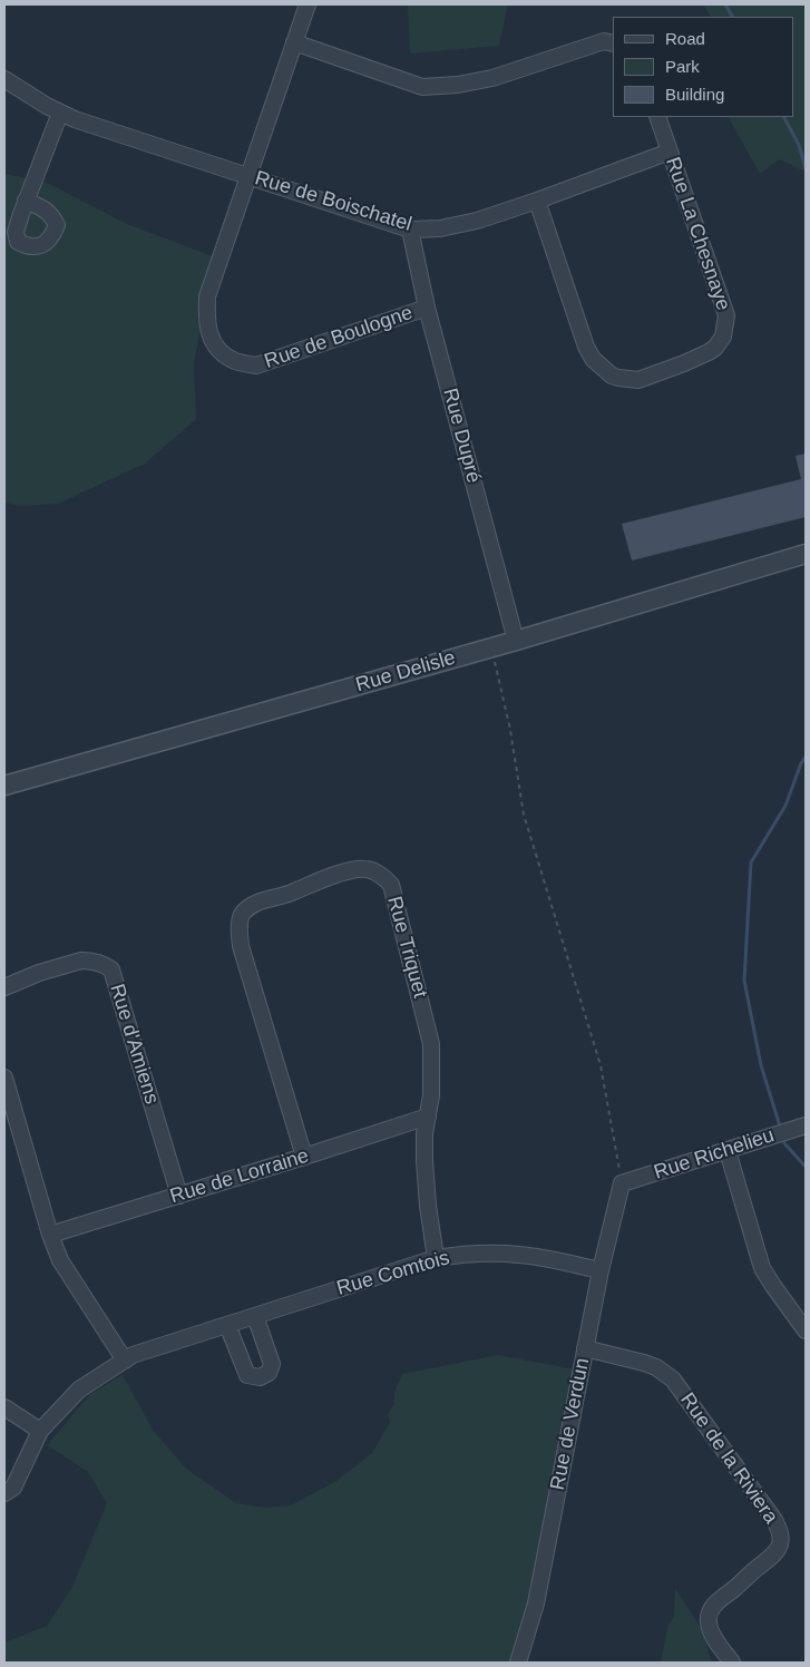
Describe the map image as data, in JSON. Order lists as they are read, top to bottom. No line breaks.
{"streets":{"street":["Rue de Boischatel","Rue La Chesnaye","Rue de Boulogne","Rue Dupré","Rue Delisle","Rue Triquet","Rue d'Amiens","Rue Richelieu","Rue de Lorraine","Rue Comtois","Rue de Verdun","Rue de la Riviera"]},"crossings":[["Rue de Boischatel","Rue La Chesnaye"],["Rue de Boischatel","Rue de Boulogne"],["Rue de Boischatel","Rue Dupré"],["Rue de Boulogne","Rue Dupré"],["Rue Dupré","Rue Delisle"],["Rue Triquet","Rue de Lorraine"],["Rue Triquet","Rue Comtois"],["Rue d'Amiens","Rue de Lorraine"],["Rue Richelieu","Rue de Verdun"],["Rue Comtois","Rue de Verdun"],["Rue de Verdun","Rue de la Riviera"]],"legend":["Road","Park","Building"]}
